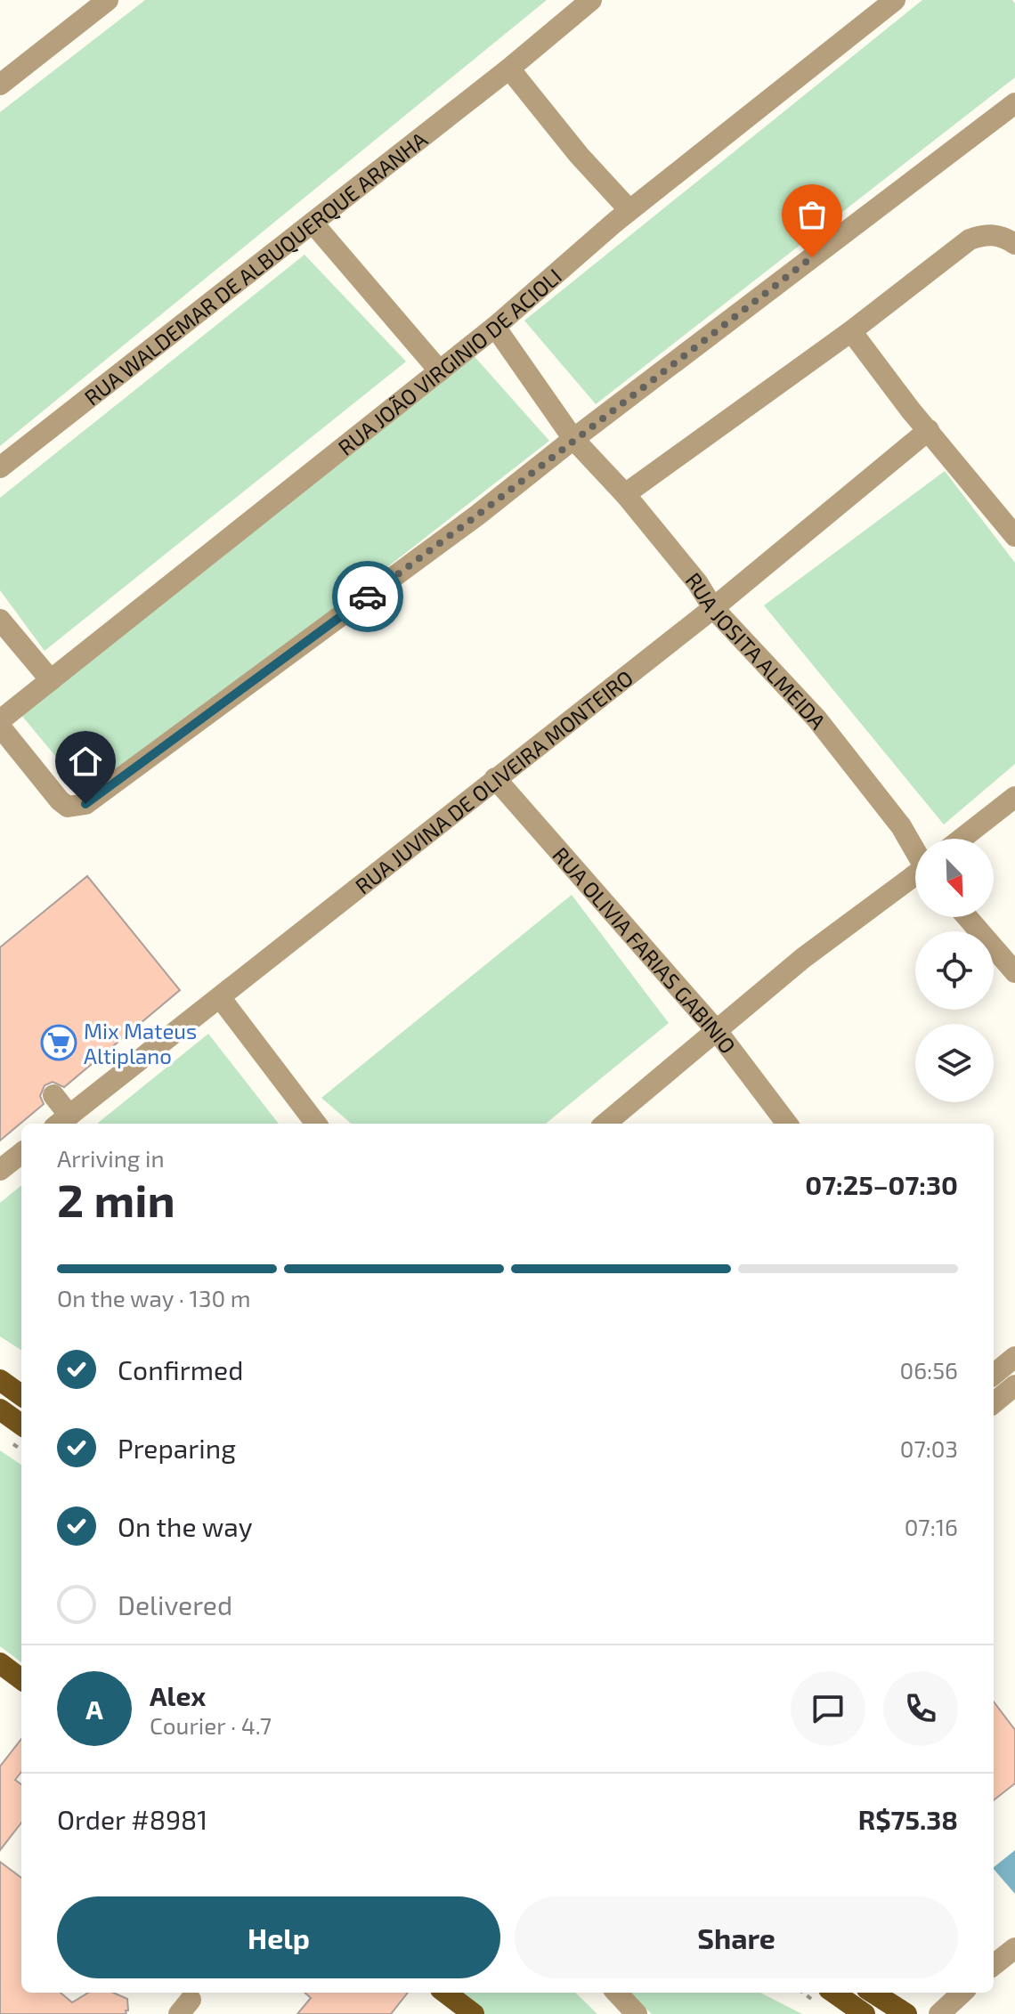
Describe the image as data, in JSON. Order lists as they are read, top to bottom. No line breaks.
{"streets":{"street":["RUA WALDEMAR DE ALBUQUERQUE ARANHA","RUA JOÃO VIRGINIO DE ACIOLI","RUA JOSITA ALMEIDA","RUA JUVINA DE OLIVEIRA MONTEIRO","RUA OLIVIA FARIAS GABINIO"]},"crossings":[["RUA JOÃO VIRGINIO DE ACIOLI","RUA JOSITA ALMEIDA"],["RUA JOSITA ALMEIDA","RUA JUVINA DE OLIVEIRA MONTEIRO"],["RUA JUVINA DE OLIVEIRA MONTEIRO","RUA OLIVIA FARIAS GABINIO"]],"places":{"supermarket":["Mix Mateus Altiplano"]},"north":"bottom right","page":{"heading":["2 min","Arriving in","07:25–07:30"],"panel":["Alex","Courier · 4.7","Order #8981","R$75.38"],"bar":"On the way · 130 m","list":[["Confirmed","06:56"],["Preparing","07:03"],["On the way","07:16"],"Delivered"],"round":"A","buttons":["Help","Share"]}}
